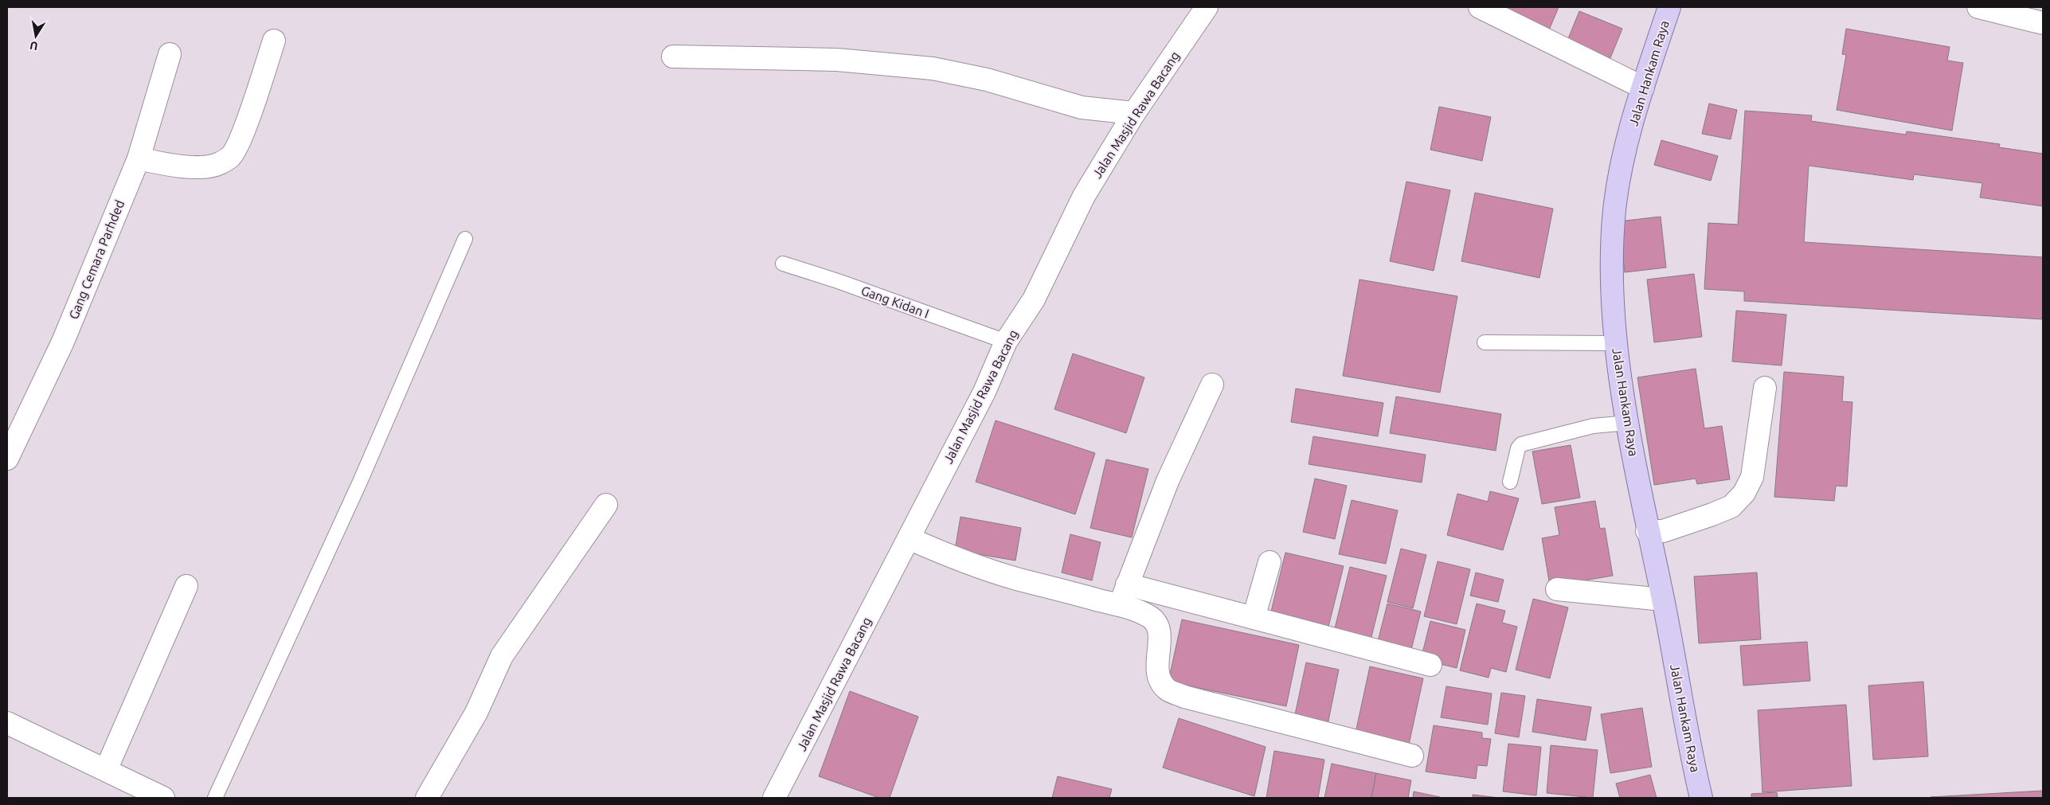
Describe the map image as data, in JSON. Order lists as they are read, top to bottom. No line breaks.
{"streets":{"main road":["Jalan Hankam Raya"],"street":["Jalan Masjid Rawa Bacang","Gang Cemara Parhded"],"lane":["Gang Kidan I"]},"crossings":[["Jalan Masjid Rawa Bacang","Gang Kidan I"]],"north":"bottom"}
